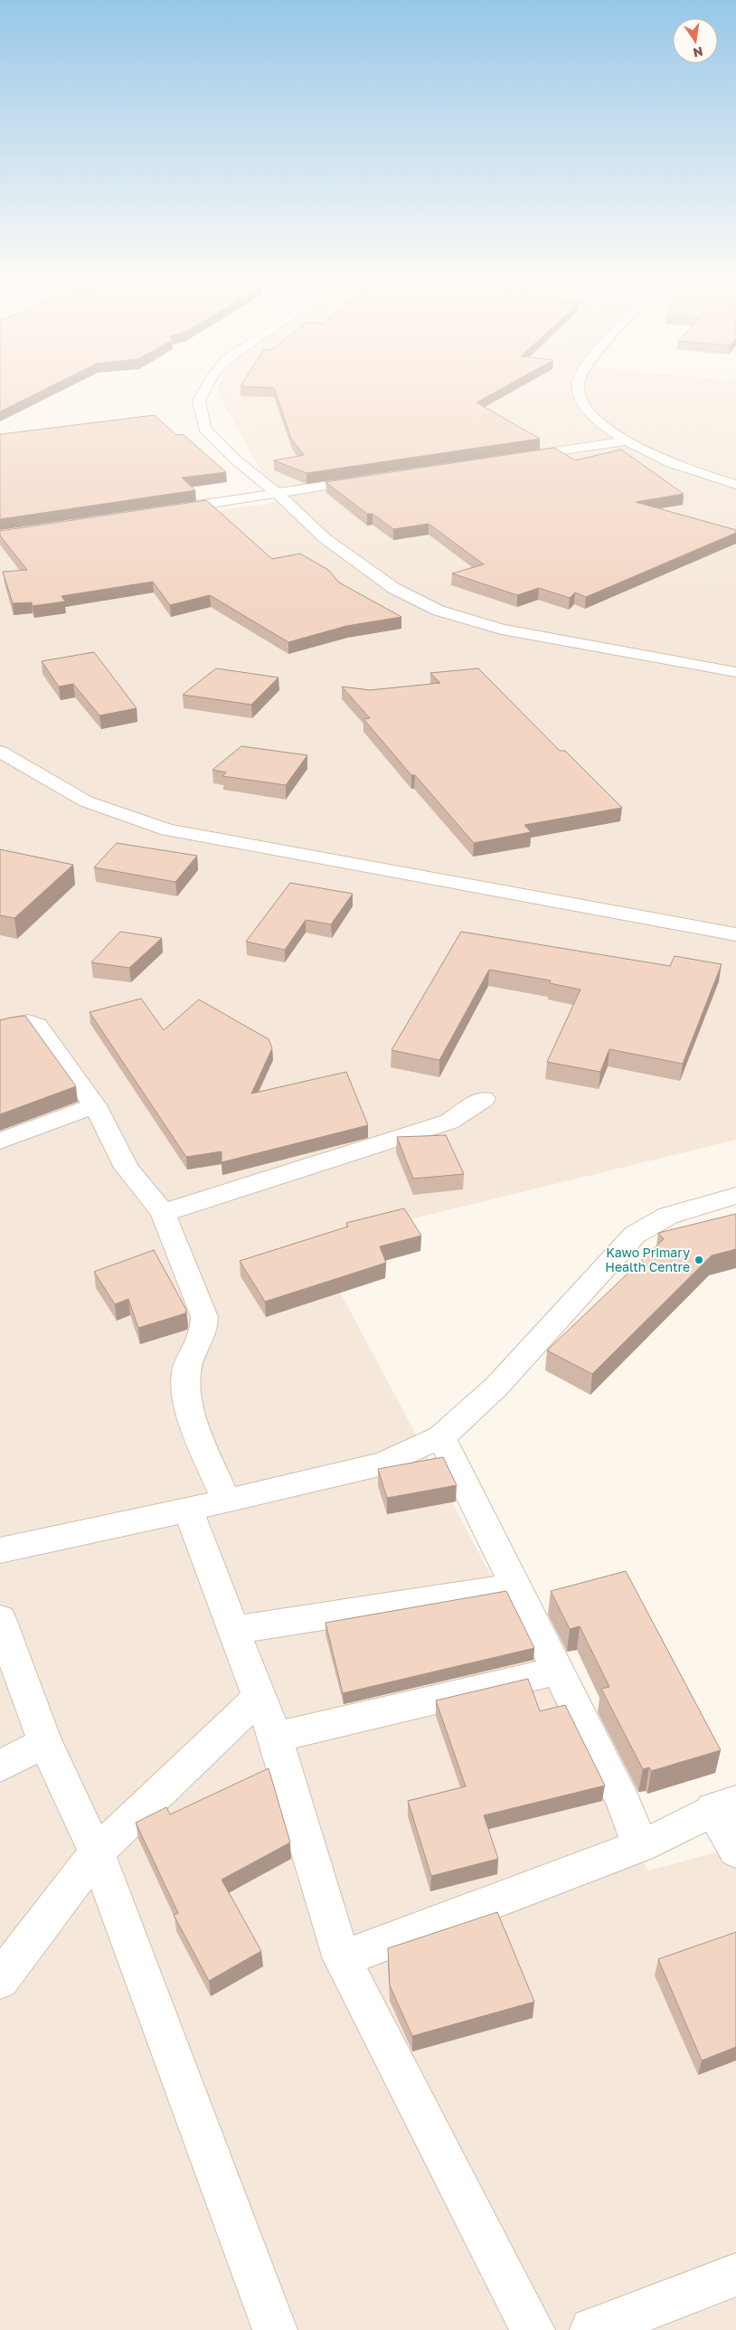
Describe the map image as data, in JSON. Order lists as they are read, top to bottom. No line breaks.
{"places":["Kawo Primary Health Centre"],"north":"bottom"}
